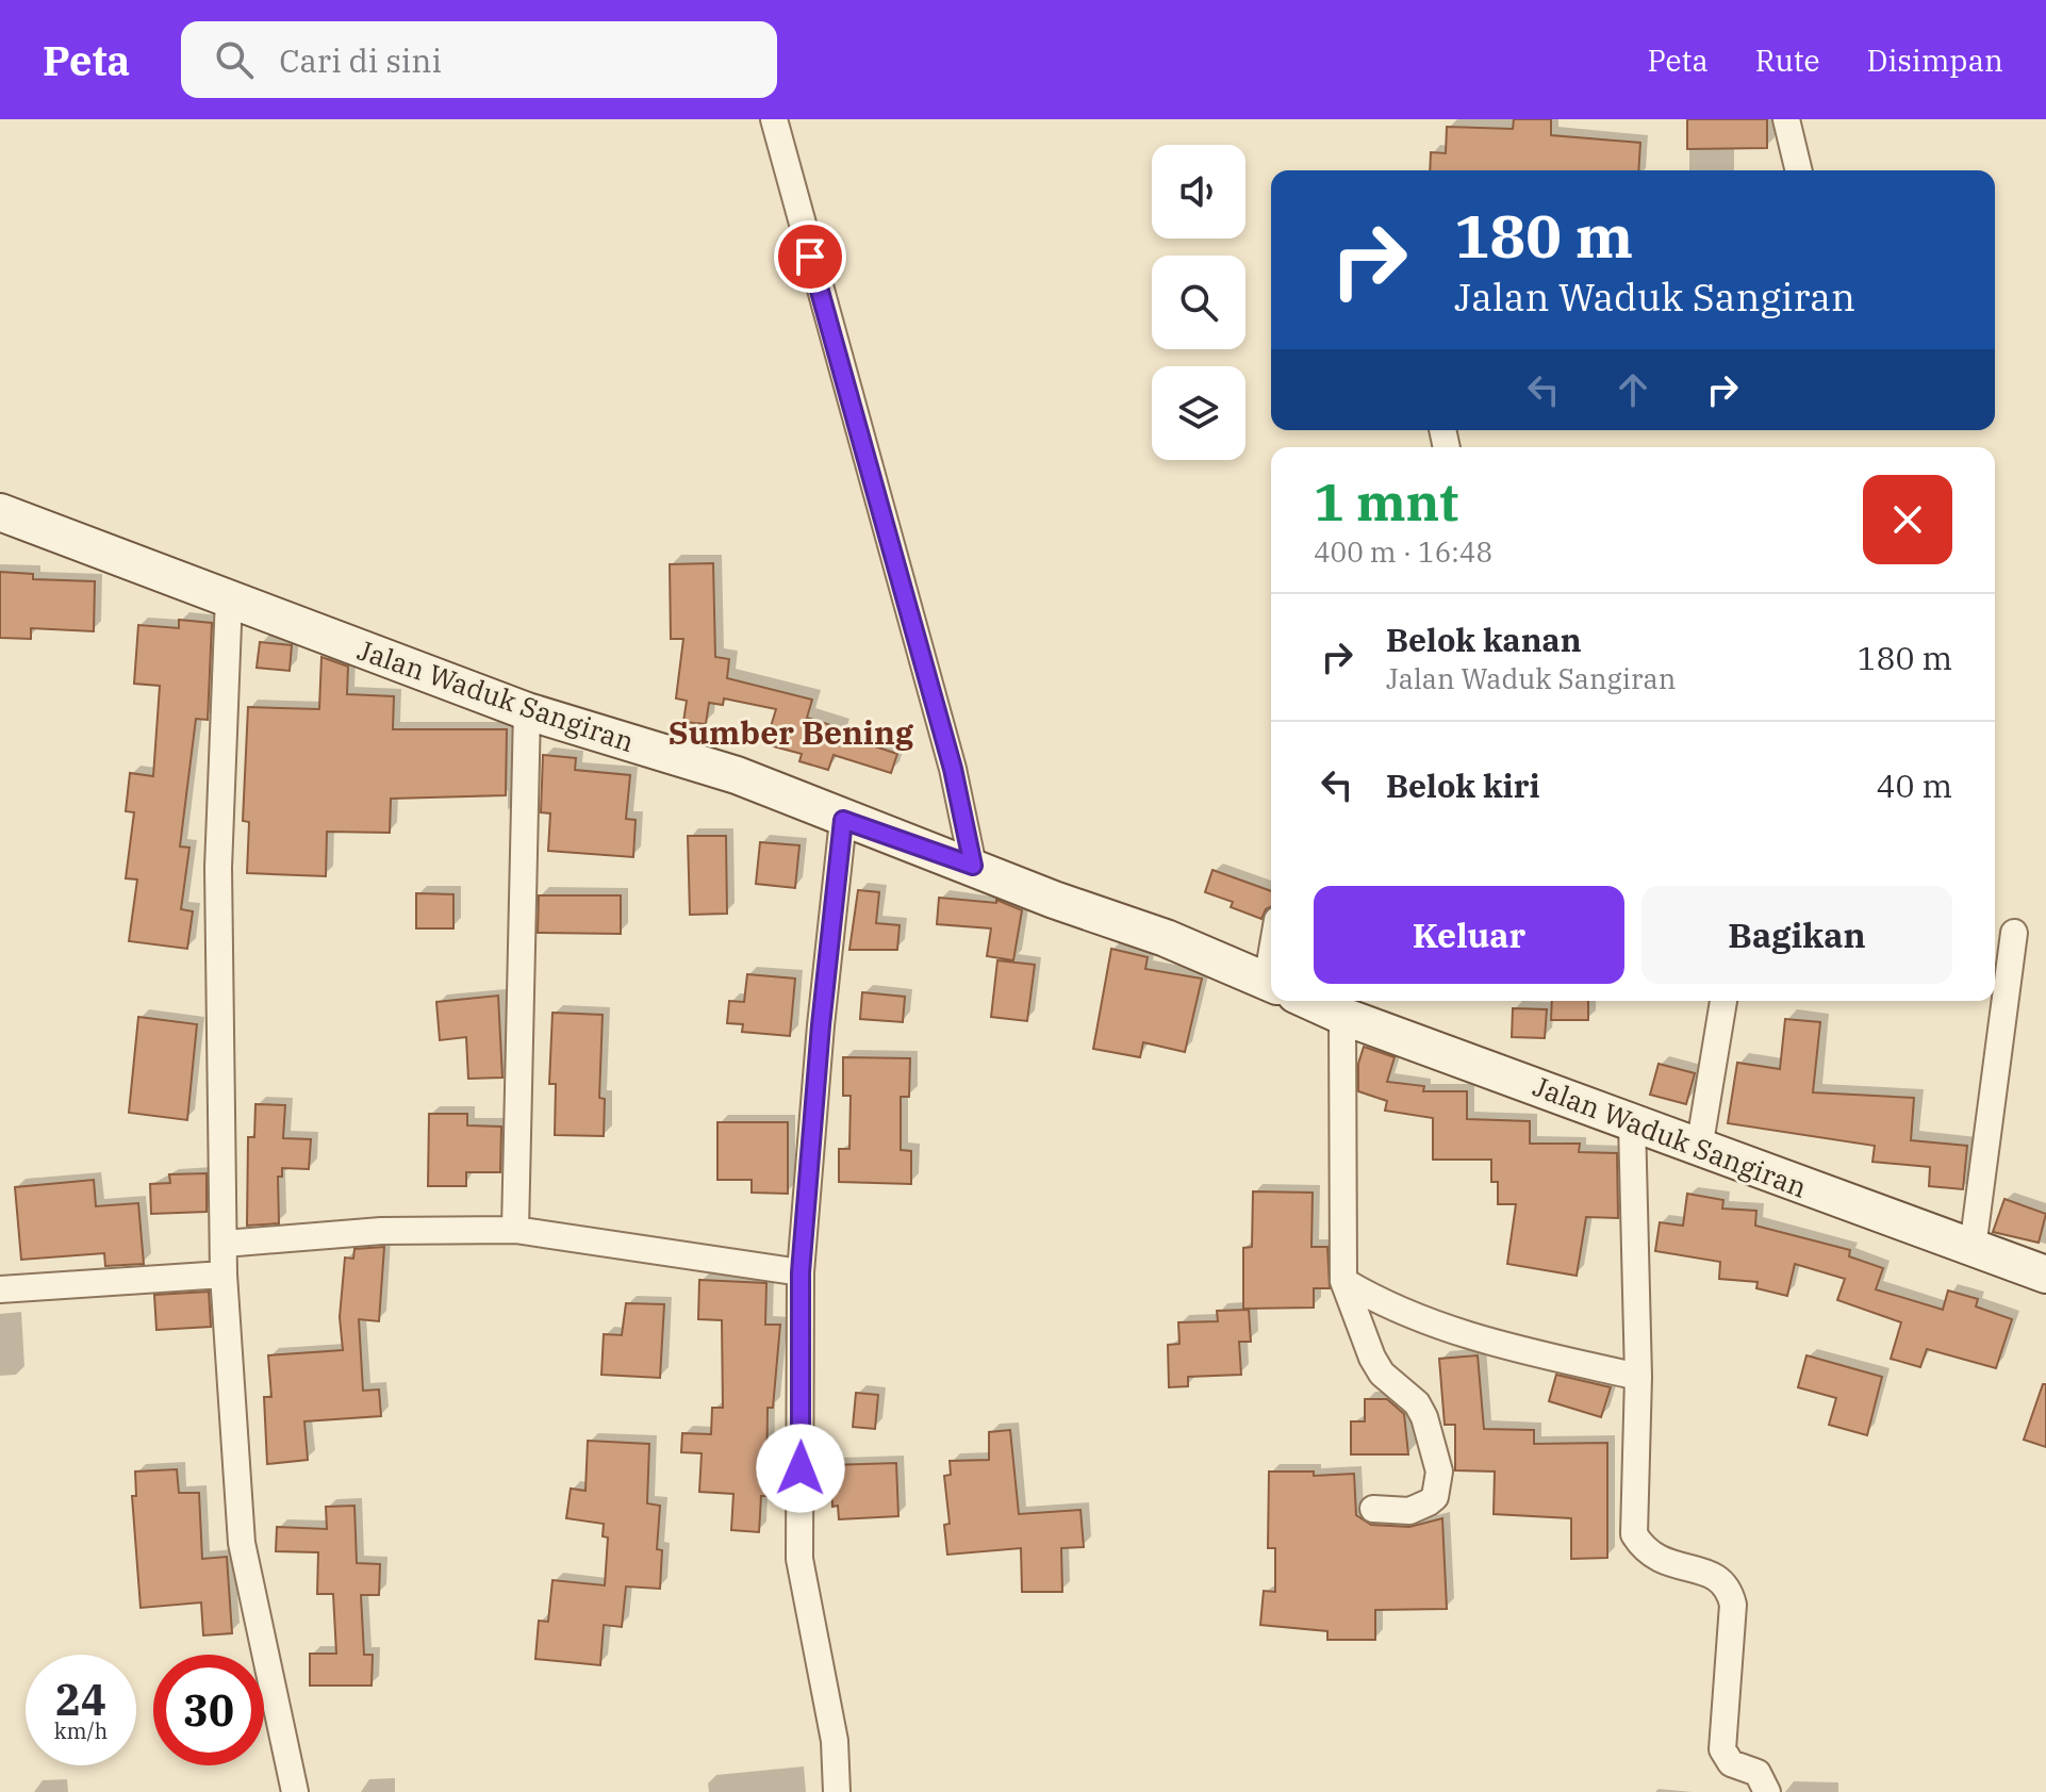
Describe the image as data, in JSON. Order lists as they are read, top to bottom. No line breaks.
{"streets":{"street":["Jalan Waduk Sangiran"]},"districts":["Sumber Bening"],"page":{"header":"Peta","search":"Cari di sini","nav":["Peta","Rute","Disimpan"],"turn":["180 m","Jalan Waduk Sangiran"],"heading":["1 mnt","400 m · 16:48"],"list":[{"name":"Belok kanan","note":"Jalan Waduk Sangiran","value":"180 m"},{"name":"Belok kiri","value":"40 m"}],"buttons":["Keluar","Bagikan"],"speed":"24 km/h","limit":"30"}}
